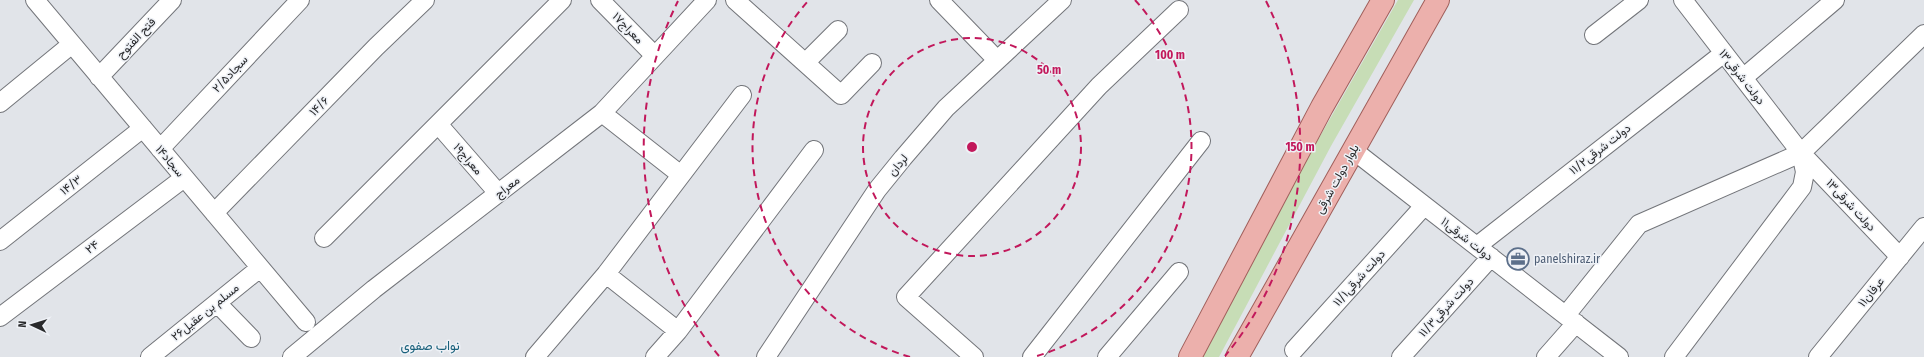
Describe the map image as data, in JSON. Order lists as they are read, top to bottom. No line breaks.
{"streets":{"main road":["بلوار دولت شرقی"],"street":["معراج۱۷","فتح الفتوح","۲/۵سجاد","۱۳دولت شرقی","۱۴/۶","۱۱/۲دولت شرقی","معراج۱۹","۱۴سجاد","لردان","۱۴/۳","معراج","دولت شرقی۱۳","۱۱دولت شرقی","۲۴","۱۱/۱دولت شرقی","۱۱عرفان","۱۱/۳دولت شرقی","مسلم بن عقیل۲۶"]},"crossings":[["معراج۱۷","معراج"],["فتح الفتوح","۱۴سجاد"],["۲/۵سجاد","۱۴سجاد"],["۱۳دولت شرقی","۱۱/۲دولت شرقی"],["۱۳دولت شرقی","دولت شرقی۱۳"],["۱۴/۶","۱۴سجاد"],["۱۱/۲دولت شرقی","۱۱دولت شرقی"],["معراج۱۹","معراج"],["۱۴سجاد","۱۴/۳"],["۱۴سجاد","۲۴"],["۱۴سجاد","مسلم بن عقیل۲۶"],["بلوار دولت شرقی","۱۱دولت شرقی"],["دولت شرقی۱۳","۱۱عرفان"],["۱۱دولت شرقی","۱۱/۱دولت شرقی"],["۱۱دولت شرقی","۱۱/۳دولت شرقی"]],"districts":["نواب صفوی"],"places":{"office":["panelshiraz.ir"]},"north":"left","rings":["100 m","50 m","150 m"]}
